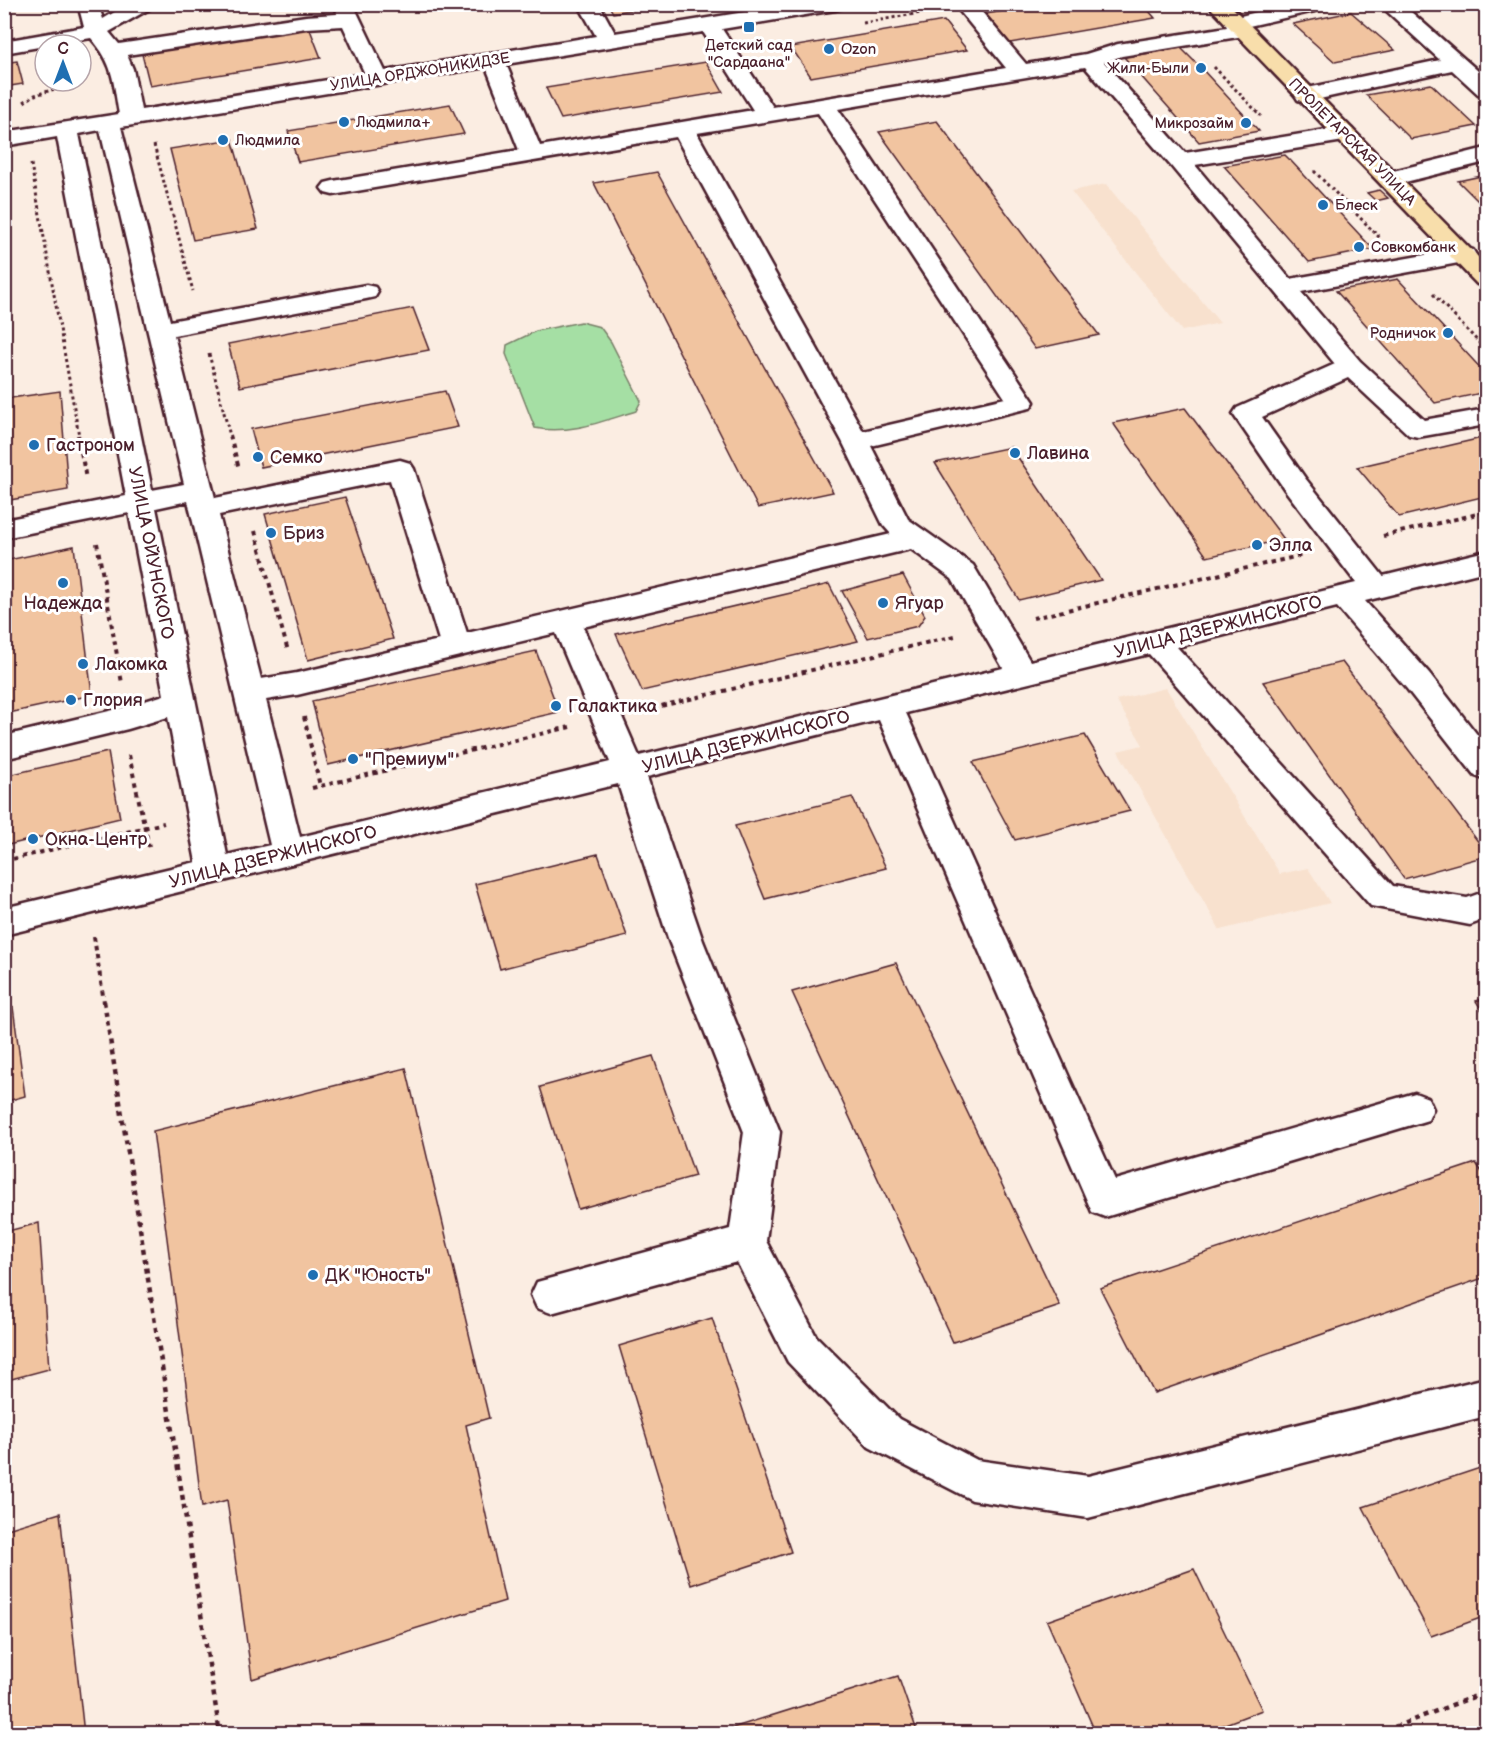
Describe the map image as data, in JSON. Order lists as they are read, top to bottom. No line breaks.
{"streets":{"main road":["ПРОЛЕТАРСКАЯ УЛИЦА"],"street":["УЛИЦА ОРДЖОНИКИДЗЕ","УЛИЦА ОЙУНСКОГО","УЛИЦА ДЗЕРЖИНСКОГО"]},"crossings":[["УЛИЦА ОРДЖОНИКИДЗЕ","УЛИЦА ОЙУНСКОГО"],["УЛИЦА ОЙУНСКОГО","УЛИЦА ДЗЕРЖИНСКОГО"]],"places":{"transit":["Детский сад \"Сардаана\""],"other":["Ozon","Жили-Были","Людмила+","Микрозайм","Людмила","Блеск","Совкомбанк","Родничок","Гастроном","Лавина","Семко","Бриз","Элла","Надежда","Ягуар","Лакомка","Глория","Галактика","\"Премиум\"","Окна-Центр","ДК \"Юность\""]},"north":"top"}
